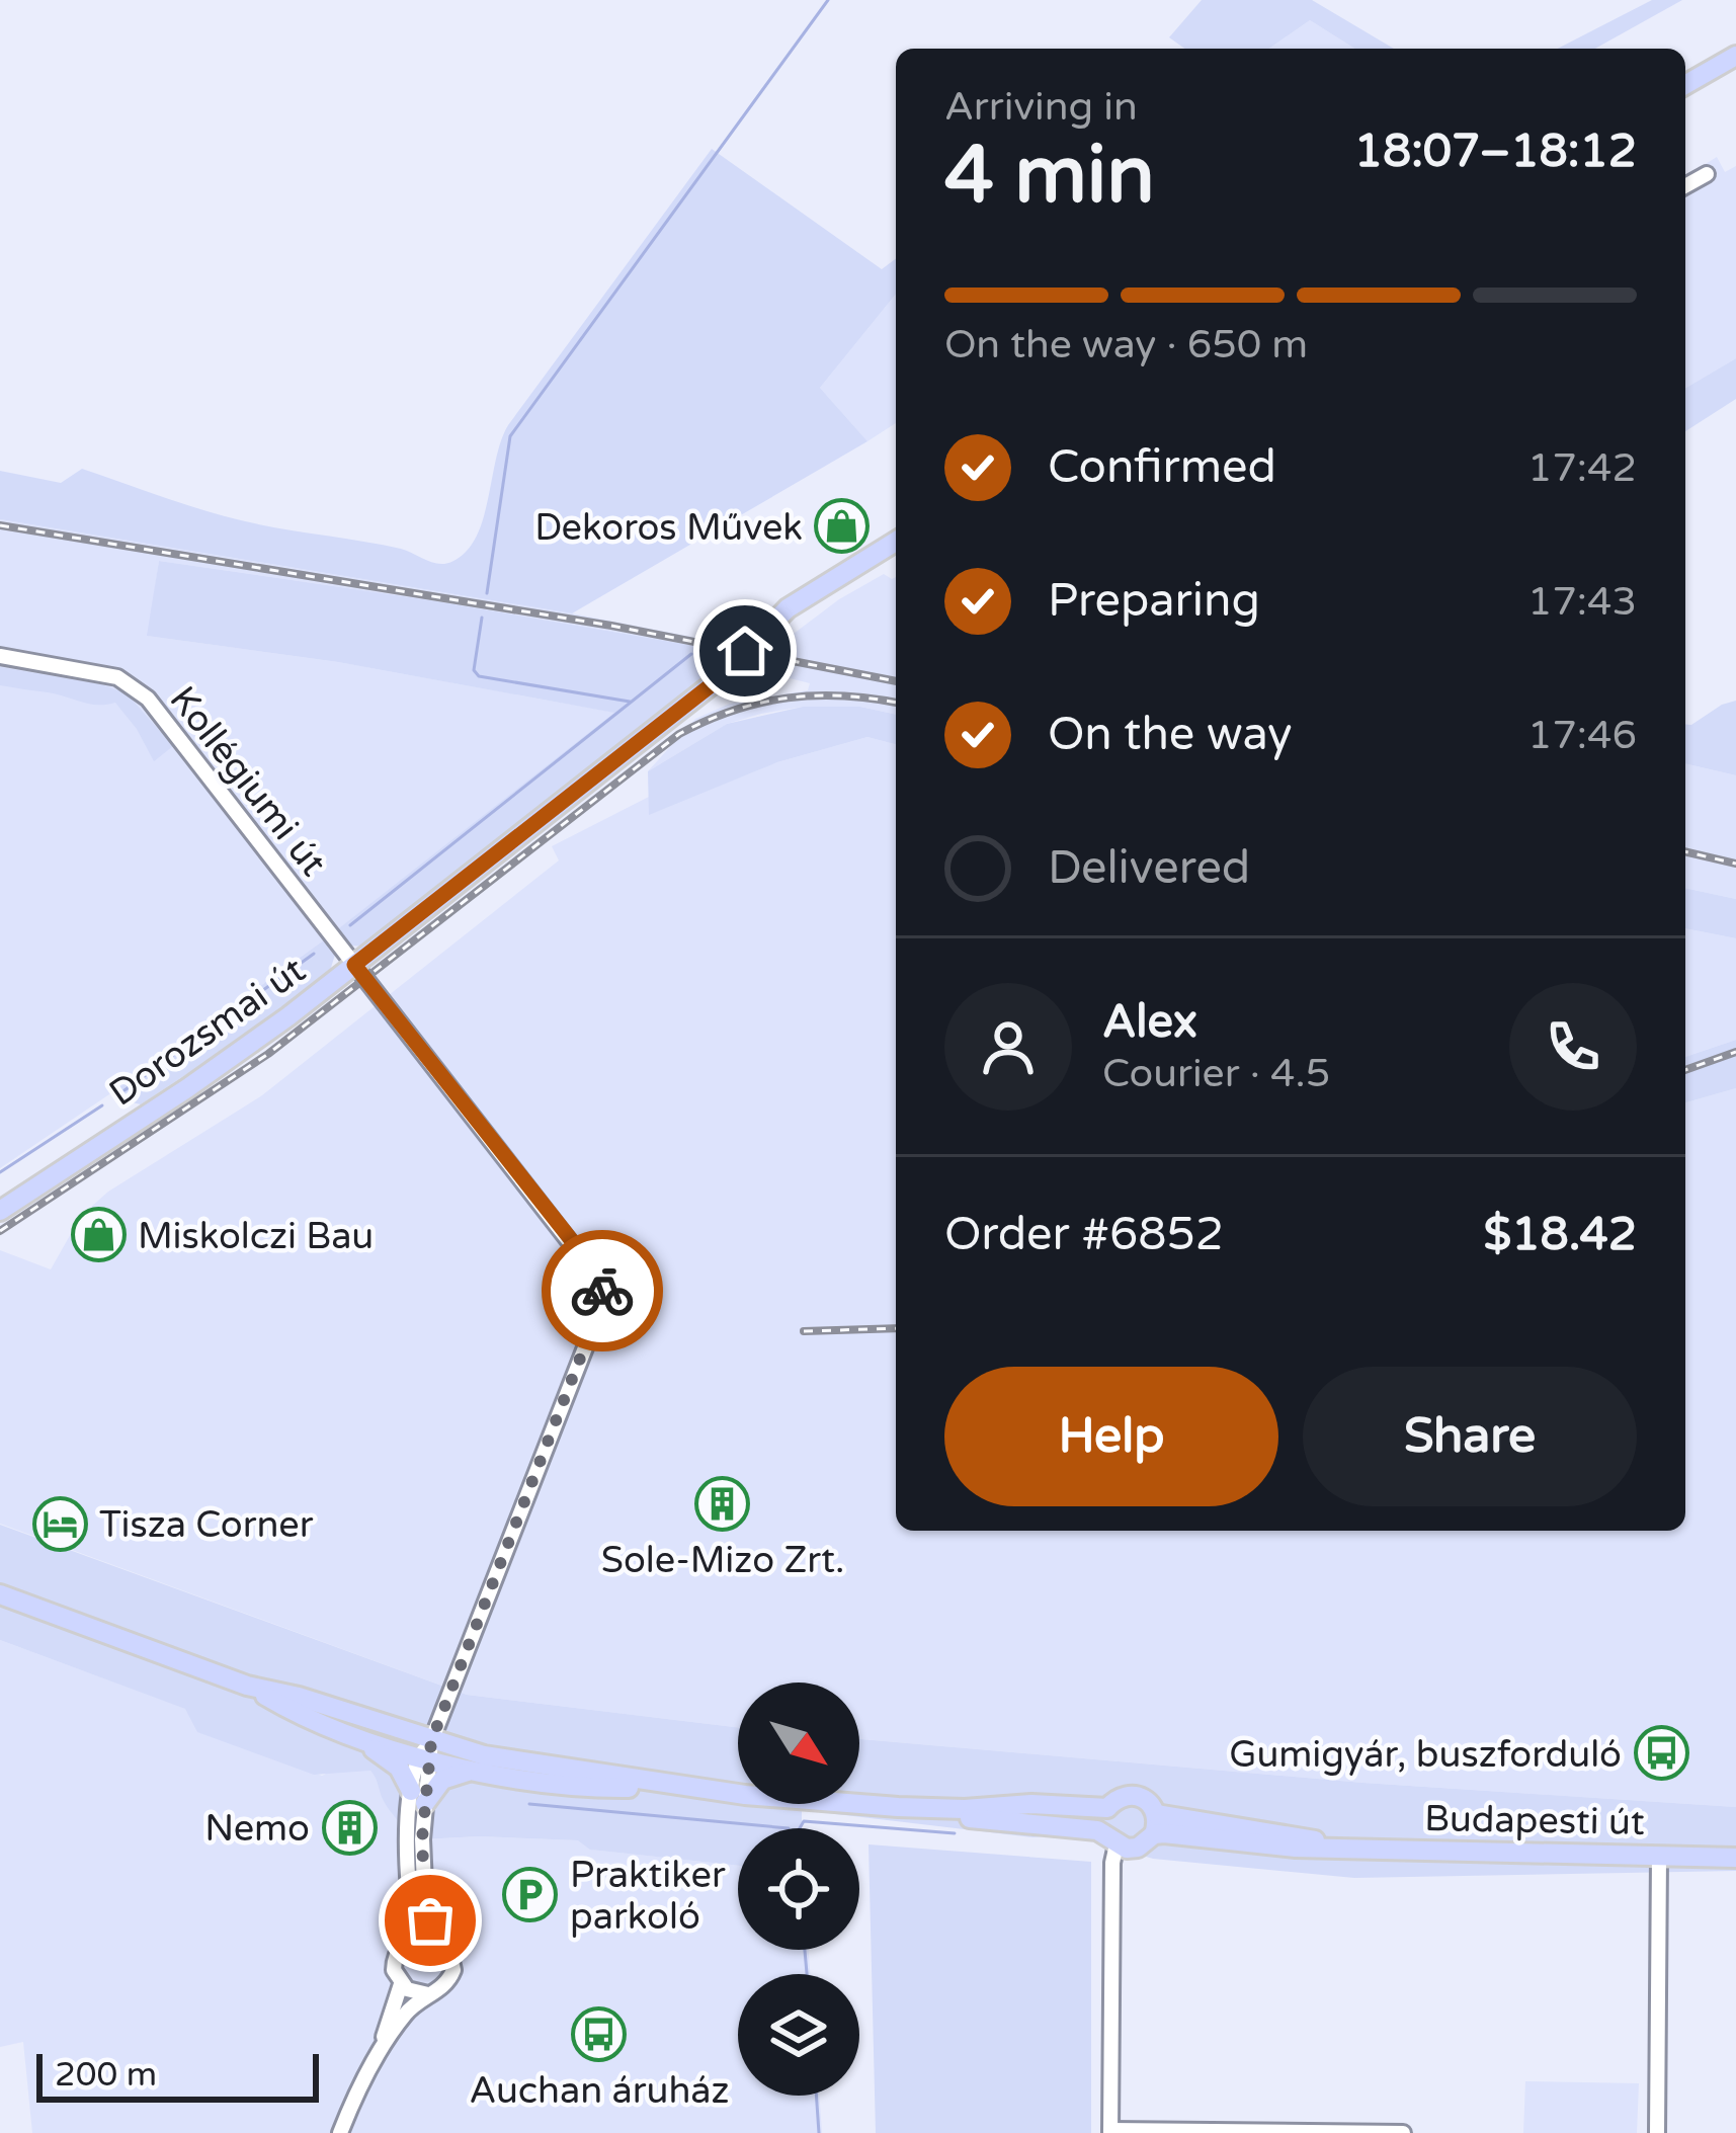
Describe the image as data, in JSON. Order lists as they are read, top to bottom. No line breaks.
{"streets":{"main road":["Dorozsmai út","Budapesti út"],"street":["Kollégiumi út"]},"crossings":[["Kollégiumi út","Dorozsmai út"],["Kollégiumi út","Budapesti út"]],"places":{"shop":["Dekoros Művek","Miskolczi Bau"],"building":["Sole-Mizo Zrt.","Nemo"],"hotel":["Tisza Corner"],"bus stop":["Gumigyár, buszforduló","Auchan áruház"],"parking":["Praktiker parkoló"]},"scale_bar":"200 m","north":"bottom right","page":{"heading":["4 min","Arriving in","18:07–18:12"],"panel":["Alex","Courier · 4.5","Order #6852","$18.42"],"bar":"On the way · 650 m","list":[["Confirmed","17:42"],["Preparing","17:43"],["On the way","17:46"],"Delivered"],"buttons":["Help","Share"],"scale":"200 m"}}
